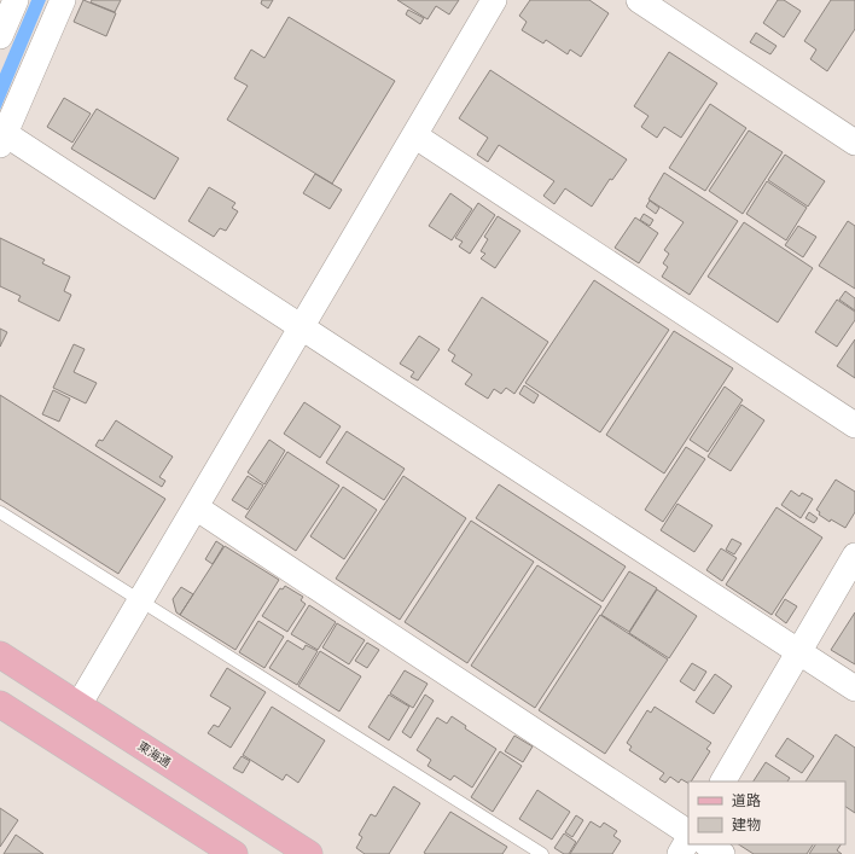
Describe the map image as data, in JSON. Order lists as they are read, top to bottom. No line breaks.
{"streets":{"main road":["東海通"]},"legend":["道路","建物"]}
